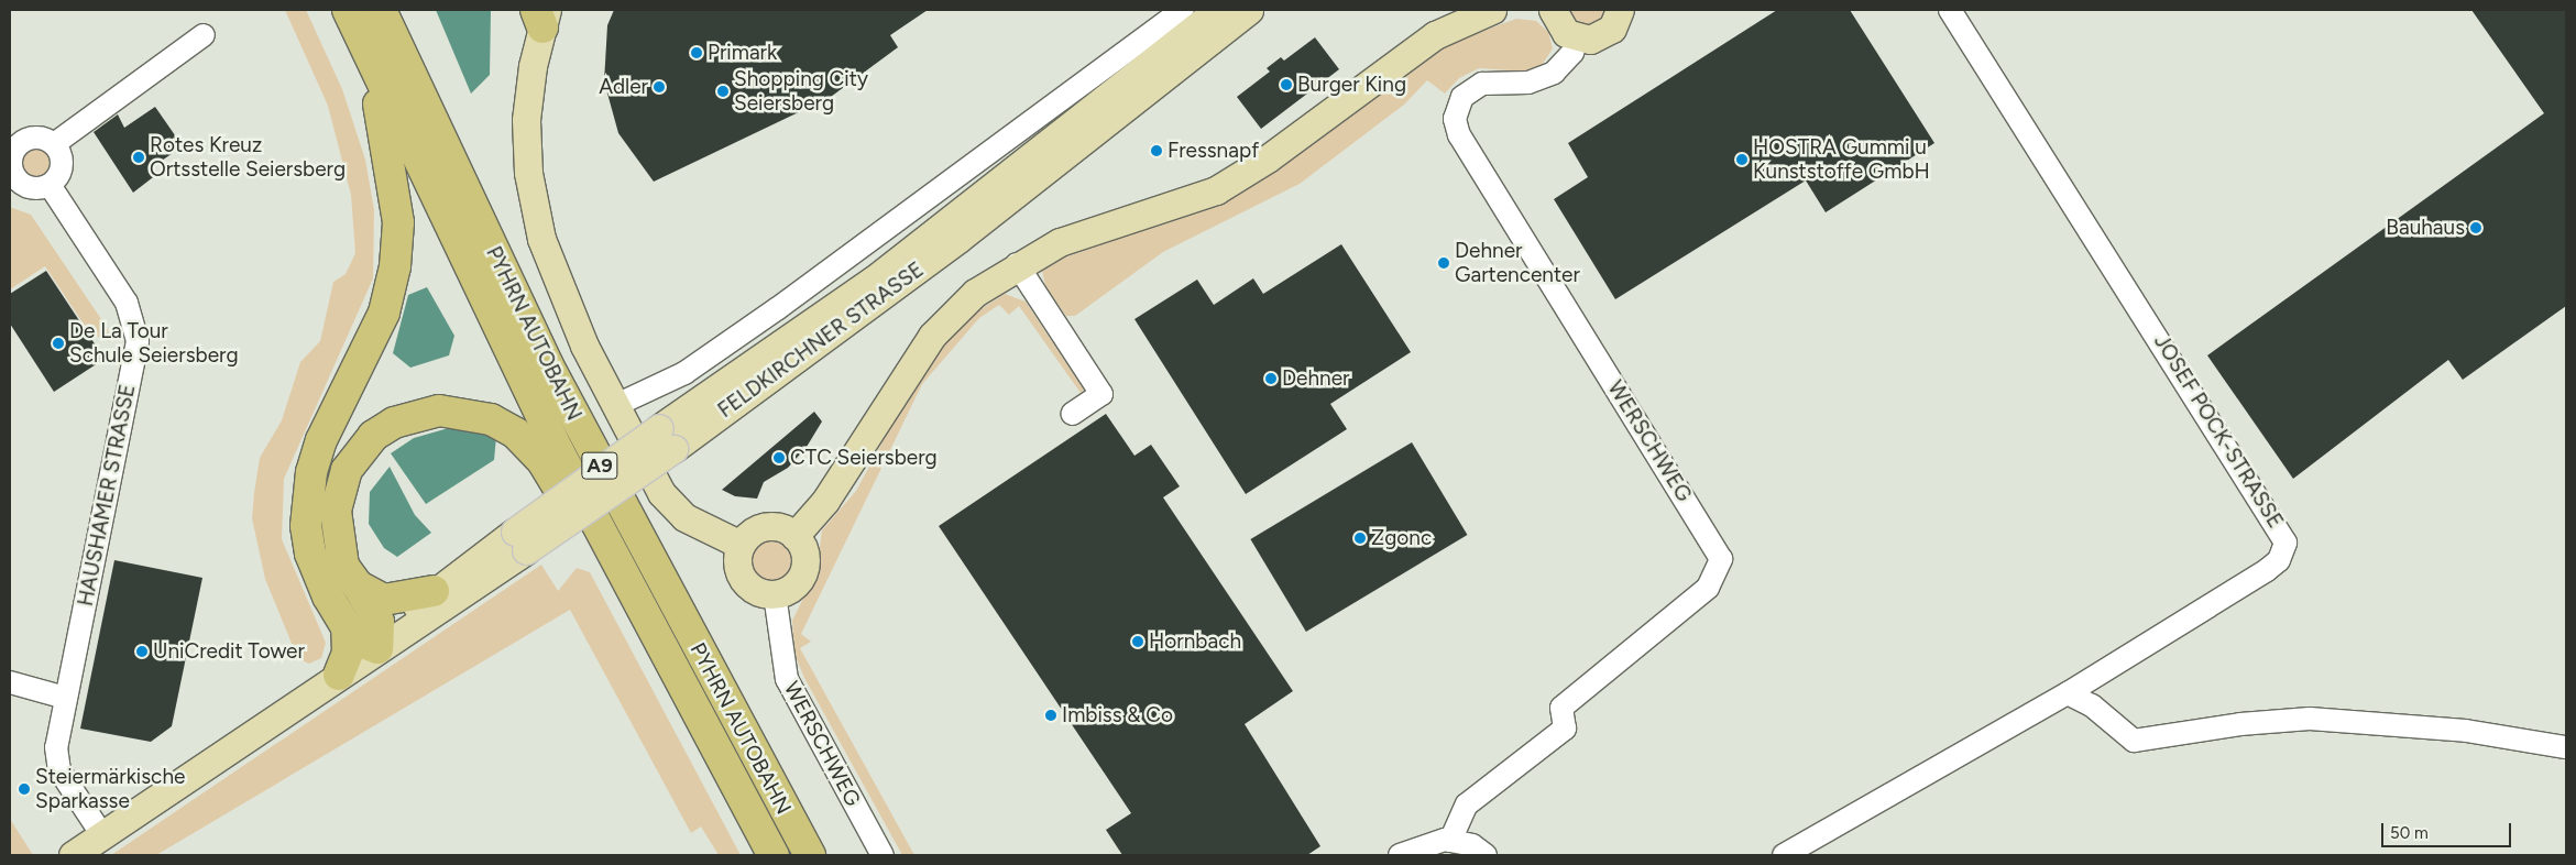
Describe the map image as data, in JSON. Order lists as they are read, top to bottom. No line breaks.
{"streets":{"highway":["PYHRN AUTOBAHN","A9"],"main road":["FELDKIRCHNER STRASSE"],"street":["JOSEF POCK-STRASSE","WERSCHWEG","HAUSHAMER STRASSE"]},"crossings":[["FELDKIRCHNER STRASSE","HAUSHAMER STRASSE"]],"places":["Primark","Burger King","Adler","Shopping City Seiersberg","Fressnapf","Rotes Kreuz Ortsstelle Seiersberg","HOSTRA Gummi u Kunststoffe GmbH","Bauhaus","Dehner Gartencenter","De La Tour Schule Seiersberg","Dehner","CTC Seiersberg","Zgonc","Hornbach","UniCredit Tower","Imbiss & Co","Steiermärkische Sparkasse"],"scale_bar":"50 m"}
